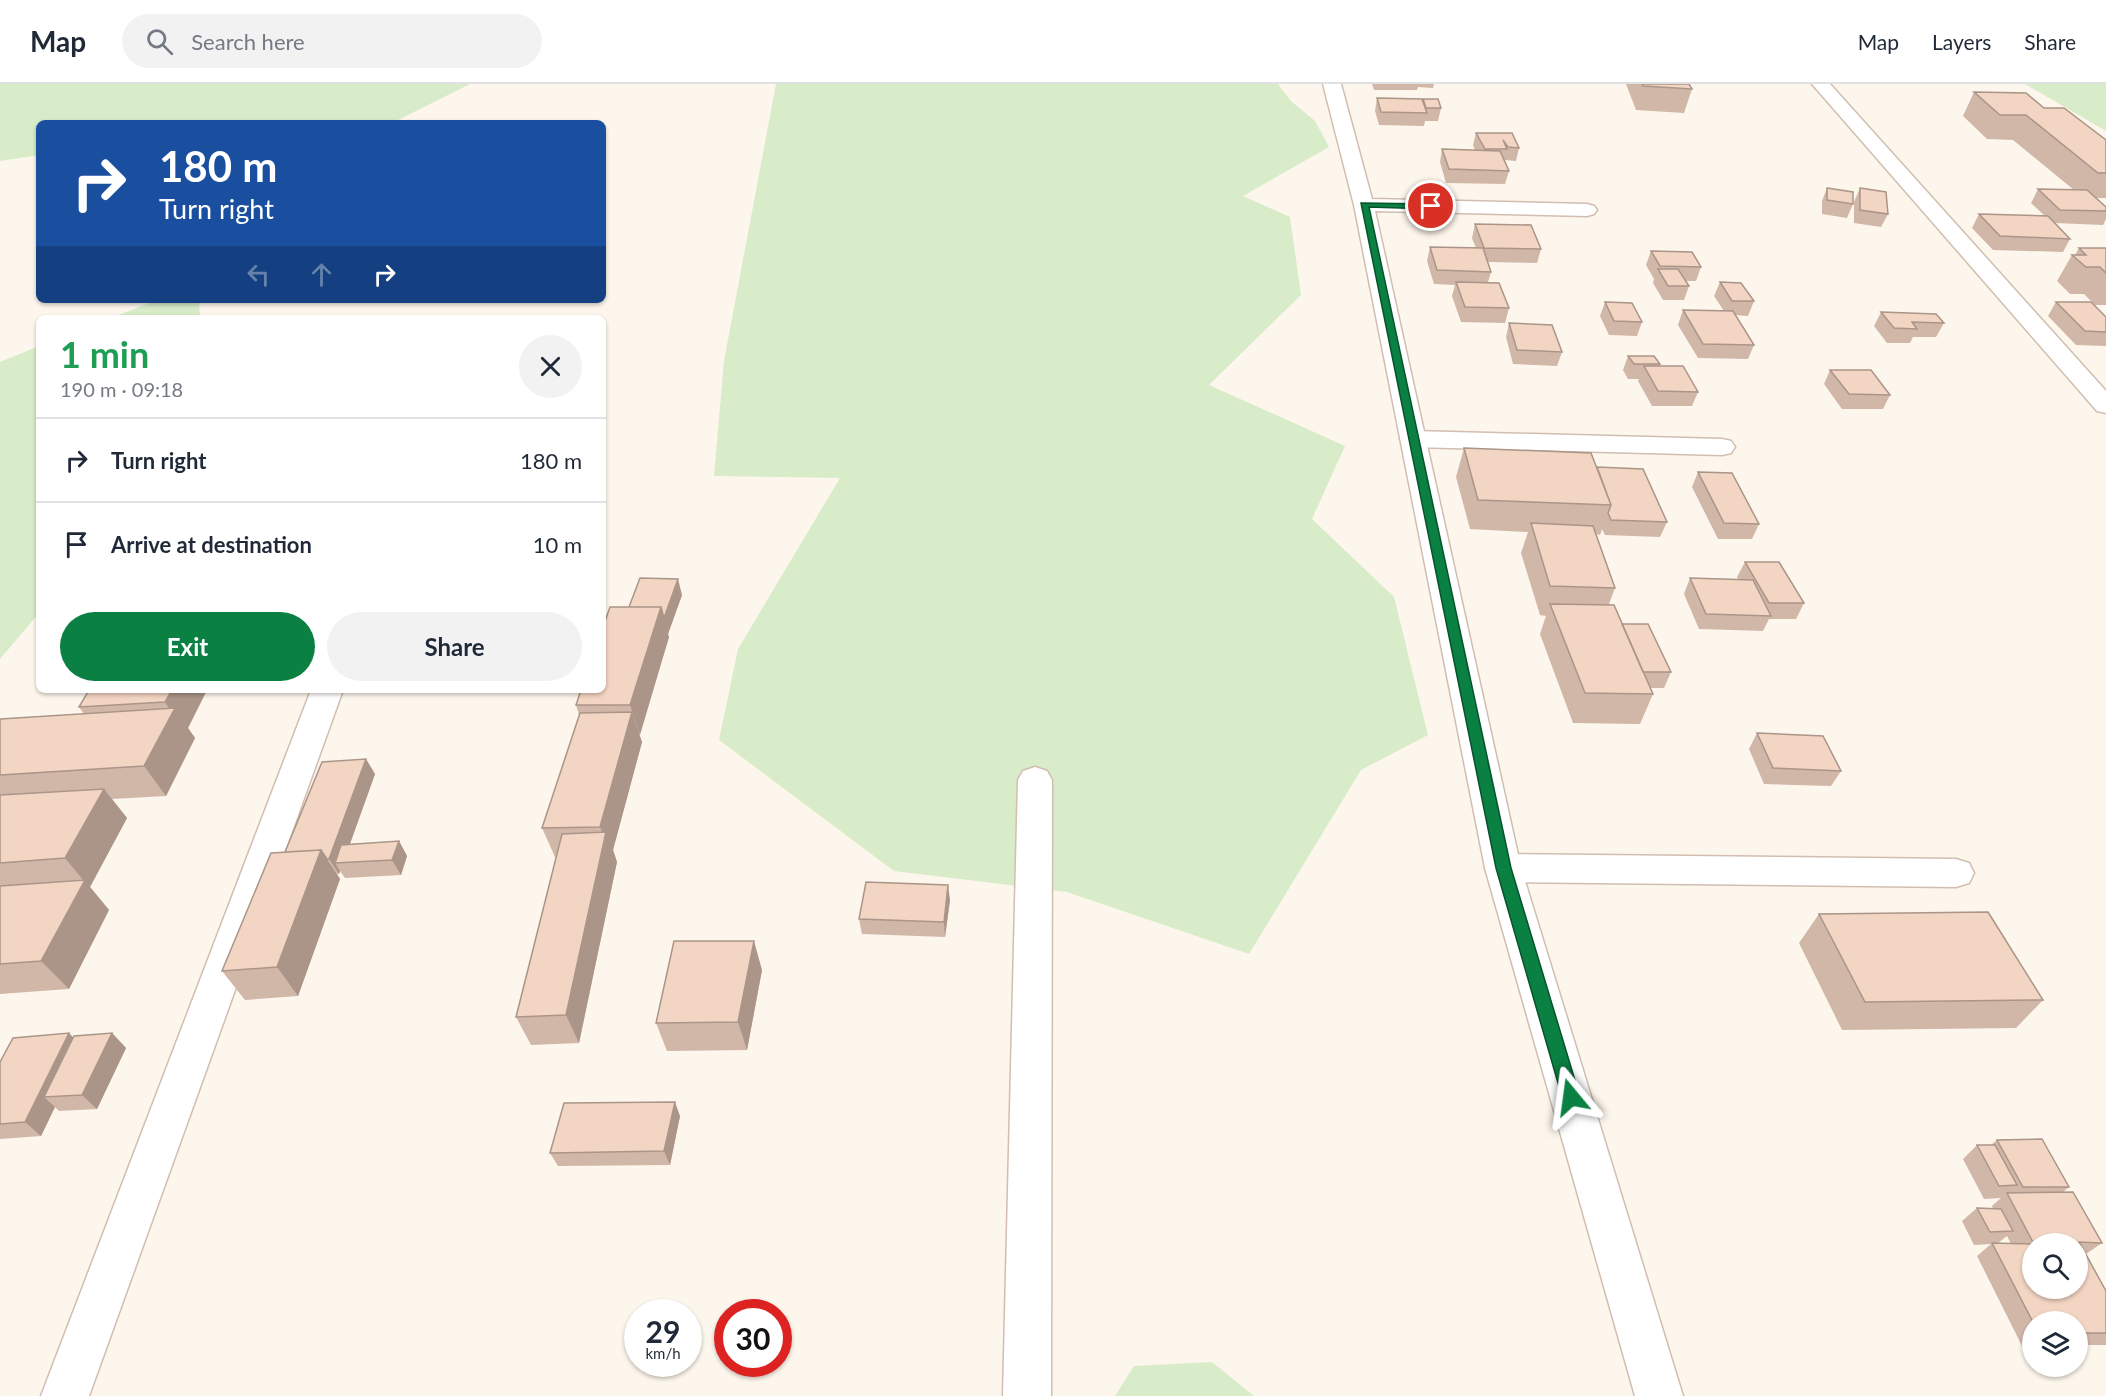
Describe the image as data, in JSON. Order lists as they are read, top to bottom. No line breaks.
{"page":{"header":"Map","search":"Search here","nav":["Map","Layers","Share"],"turn":["180 m","Turn right"],"heading":["1 min","190 m · 09:18"],"list":[{"name":"Turn right","value":"180 m"},{"name":"Arrive at destination","value":"10 m"}],"buttons":["Exit","Share"],"speed":"29 km/h","limit":"30"}}
